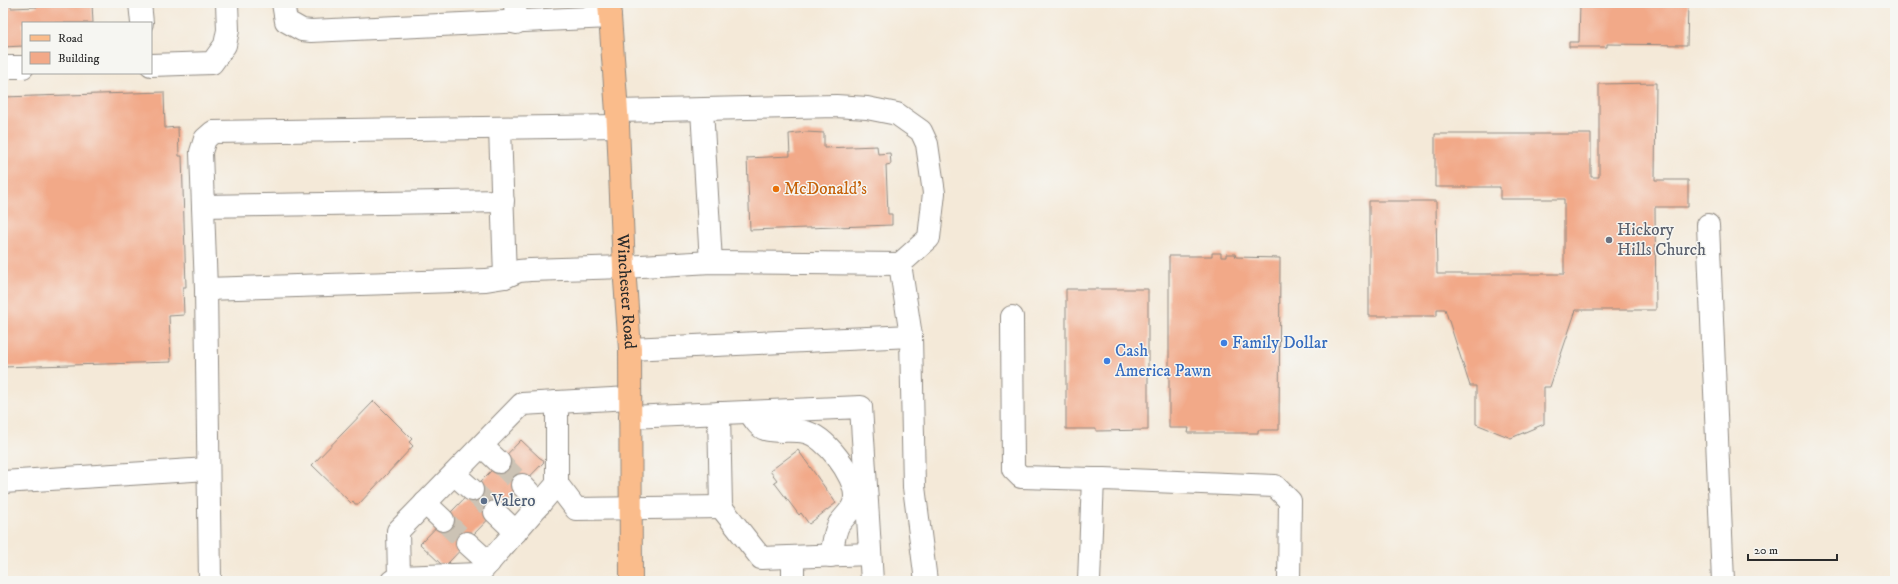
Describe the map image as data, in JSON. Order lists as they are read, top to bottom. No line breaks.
{"streets":{"main road":["Winchester Road"]},"places":["McDonald's","Hickory Hills Church","Family Dollar","Cash America Pawn","Valero"],"legend":["Road","Building"],"scale_bar":"20 m"}
